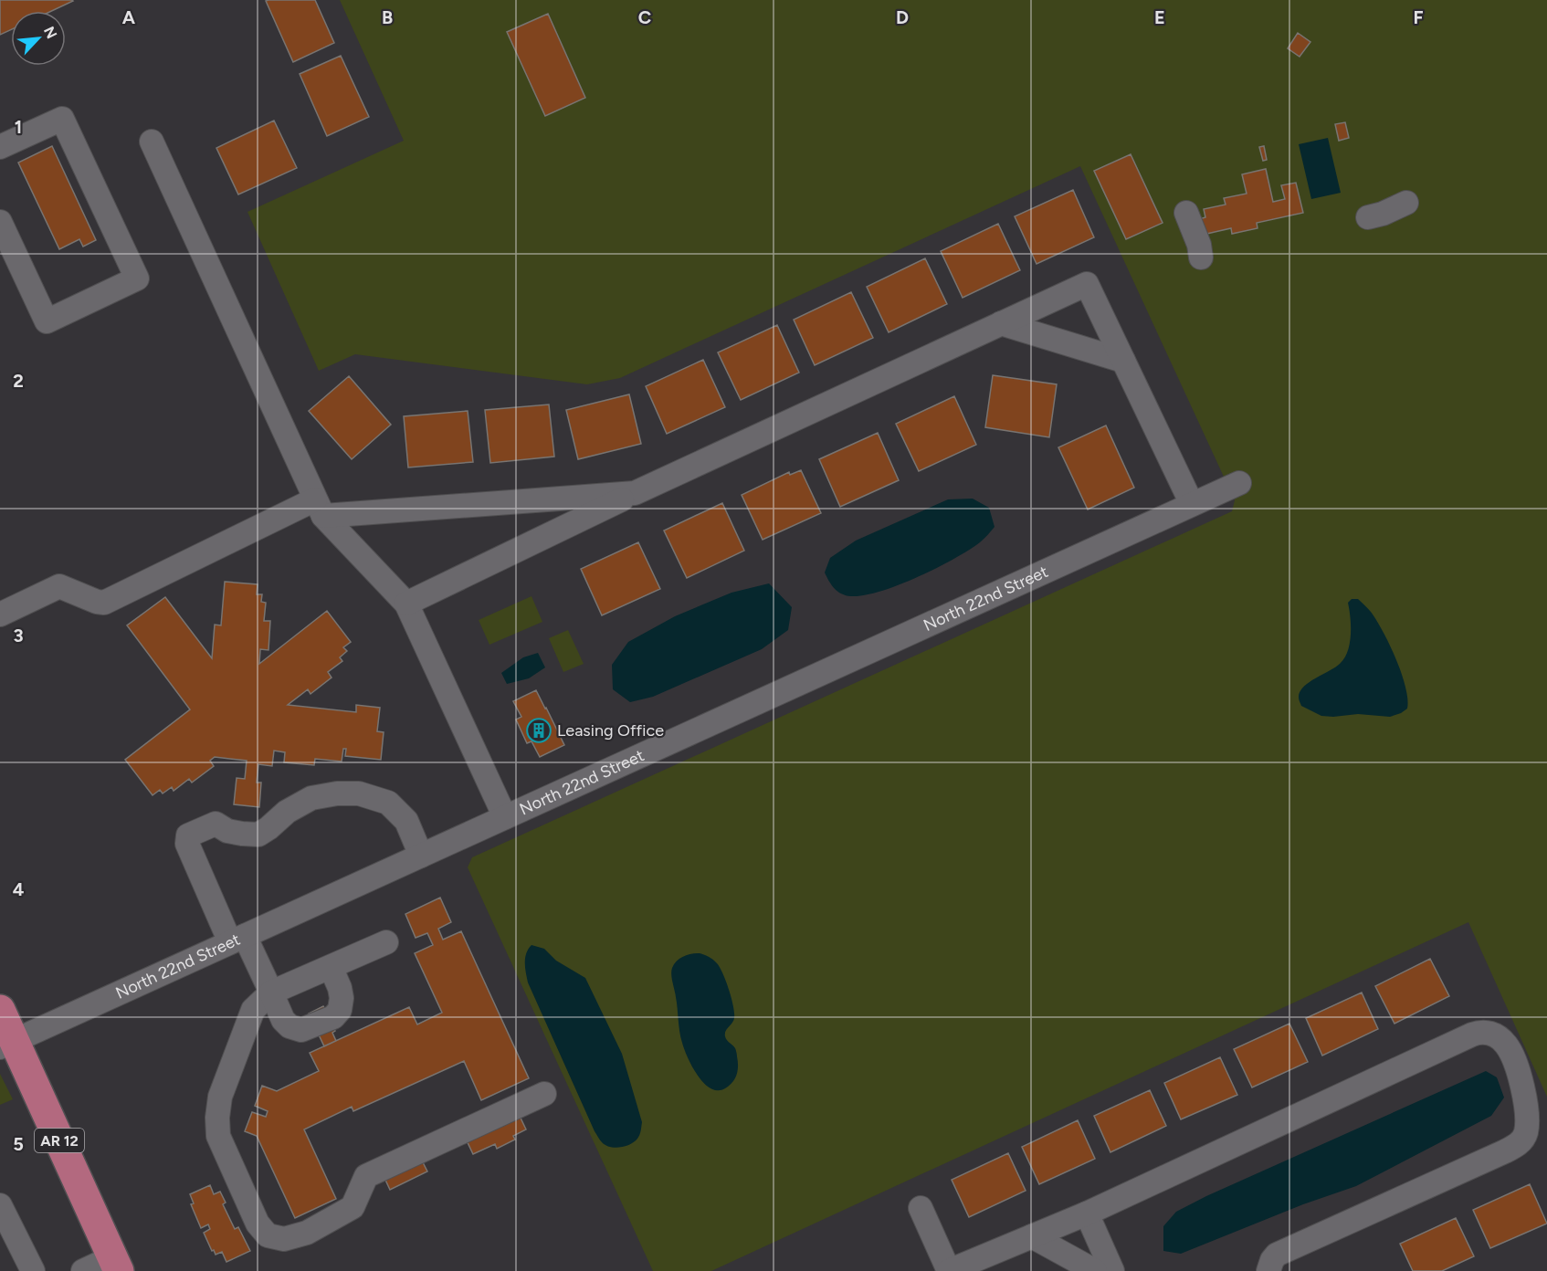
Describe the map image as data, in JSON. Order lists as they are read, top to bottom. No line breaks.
{"streets":{"highway":["AR 12"],"street":["North 22nd Street"]},"crossings":[["North 22nd Street","AR 12"]],"places":{"building":["Leasing Office"]},"north":"top right","grid":{"columns":["A","B","C","D","E","F"],"rows":["1","2","3","4","5"]}}
